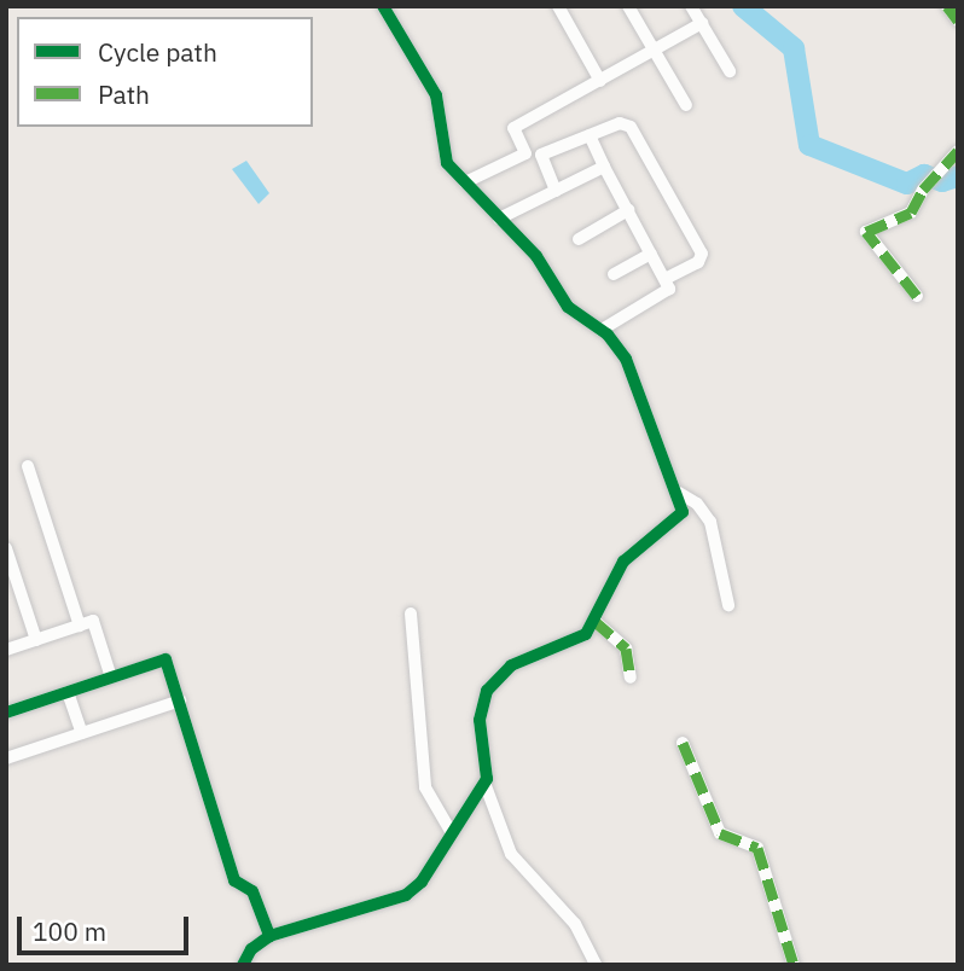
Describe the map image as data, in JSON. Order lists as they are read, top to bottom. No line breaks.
{"legend":["Cycle path","Path"],"scale_bar":"100 m"}
